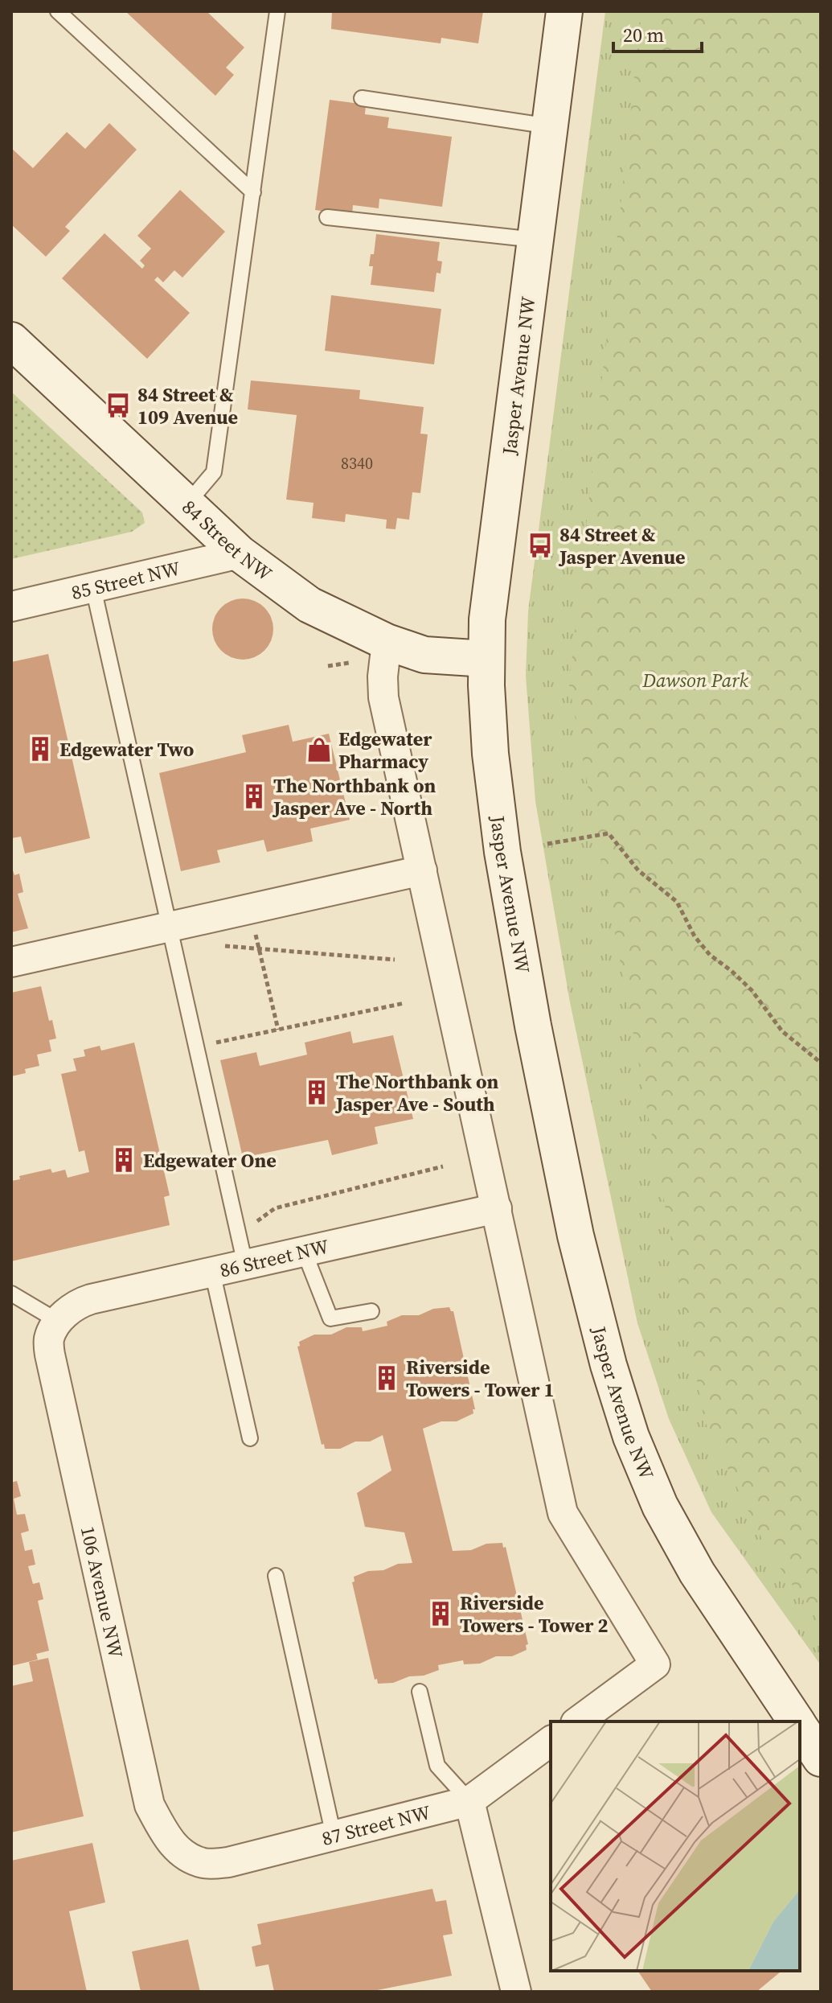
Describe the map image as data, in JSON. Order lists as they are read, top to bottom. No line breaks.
{"streets":{"main road":["Jasper Avenue NW","84 Street NW"],"street":["85 Street NW","86 Street NW","106 Avenue NW","87 Street NW"]},"crossings":[["Jasper Avenue NW","84 Street NW"],["84 Street NW","85 Street NW"],["86 Street NW","106 Avenue NW"],["106 Avenue NW","87 Street NW"]],"parks":["Dawson Park"],"places":{"bus stop":["84 Street & 109 Avenue","84 Street & Jasper Avenue"],"building":["Edgewater Two","The Northbank on Jasper Ave - North","The Northbank on Jasper Ave - South","Edgewater One","Riverside Towers - Tower 1","Riverside Towers - Tower 2"],"shop":["Edgewater Pharmacy"]},"house_numbers":["8340"],"scale_bar":"20 m"}
